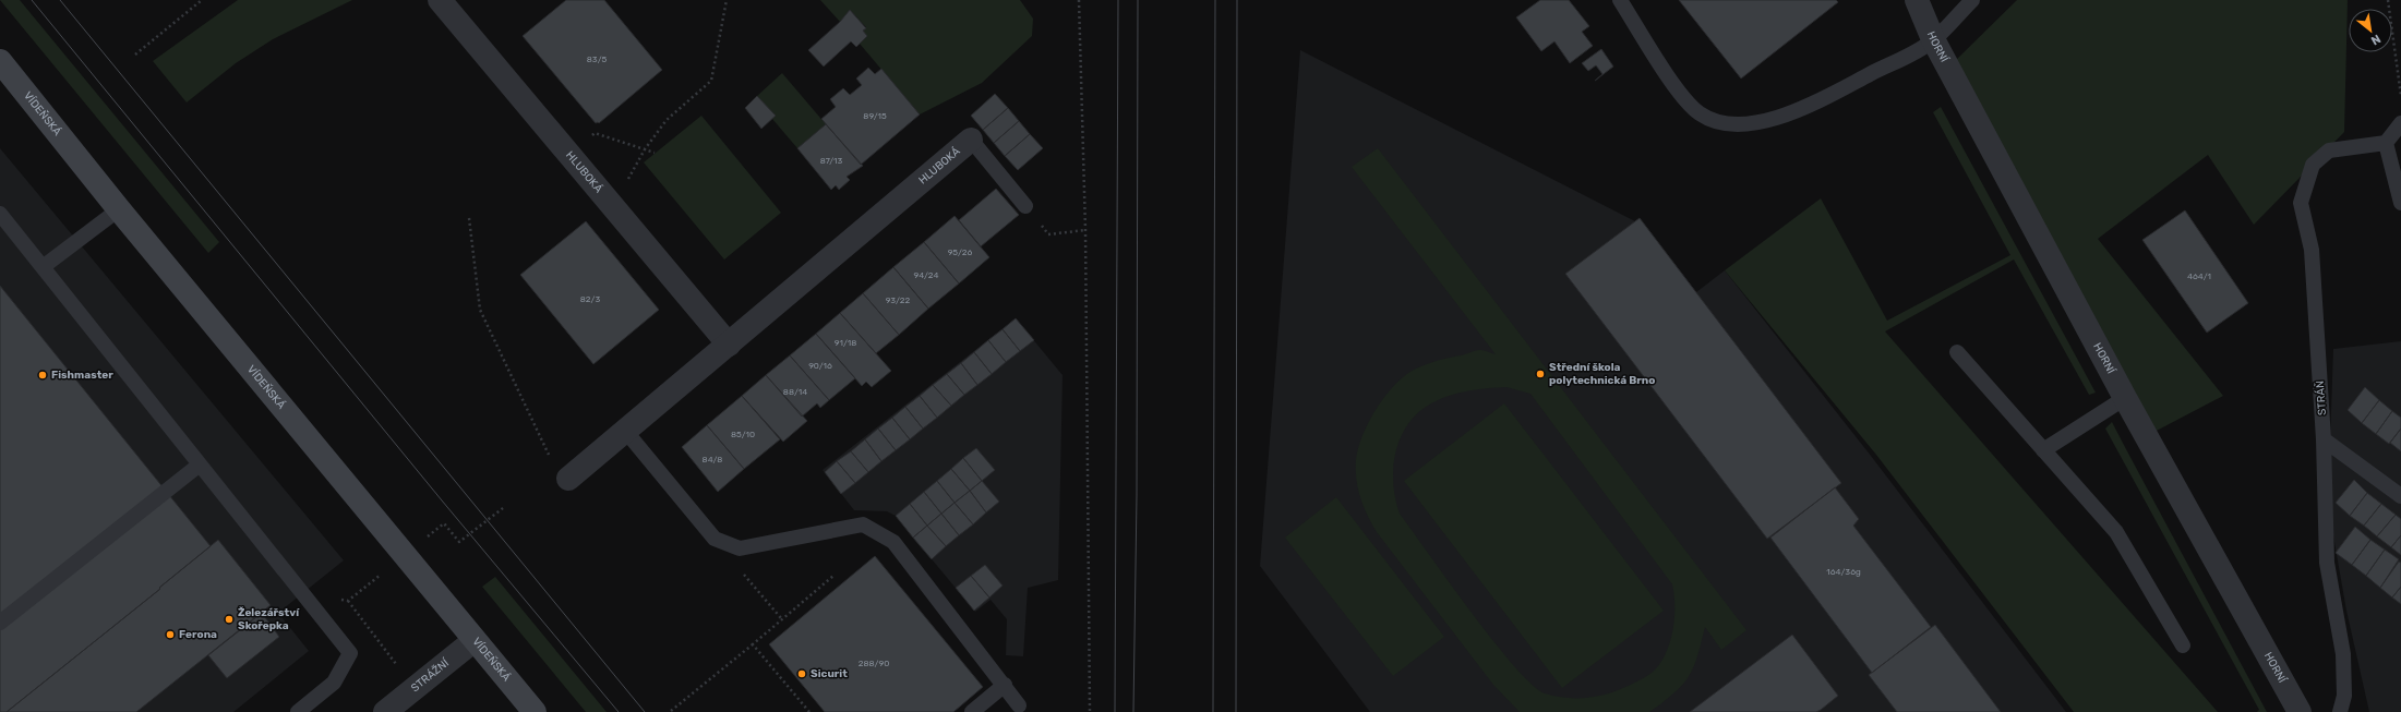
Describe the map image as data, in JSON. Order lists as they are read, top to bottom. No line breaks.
{"streets":{"main road":["VÍDEŇSKÁ"],"street":["HORNÍ","HLUBOKÁ","STRÁŽNÍ"],"lane":["STRÁŇ"]},"crossings":[["VÍDEŇSKÁ","STRÁŽNÍ"]],"places":["Střední škola polytechnická Brno","Fishmaster","Železářství Skořepka","Ferona","Sicurit"],"house_numbers":["83/5","89/15","87/13","95/26","94/24","464/1","82/3","93/22","91/18","90/16","88/14","85/10","84/8","164/36g","288/90"],"north":"bottom right"}
